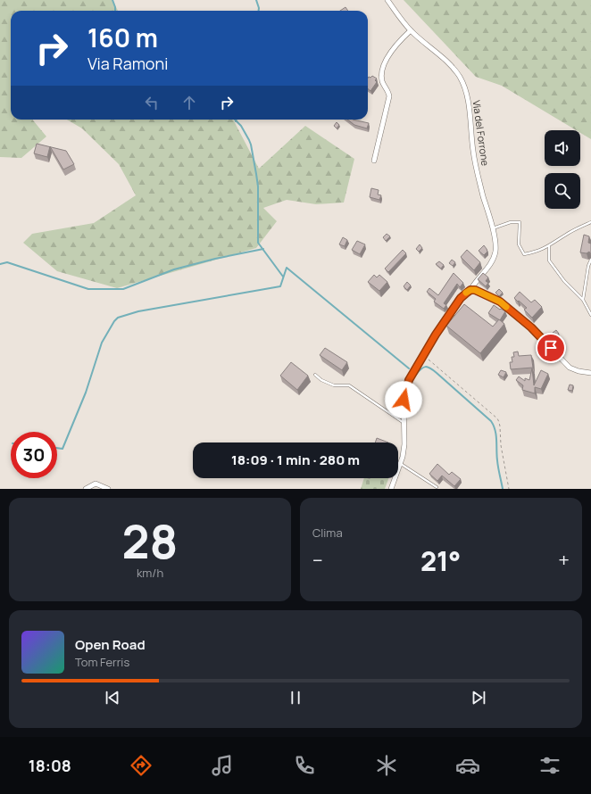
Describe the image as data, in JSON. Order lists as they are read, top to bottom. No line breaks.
{"streets":{"street":["Via del Forrone"]},"page":{"turn":["160 m","Via Ramoni"],"limit":"30","trip":"18:09 · 1 min · 280 m","tile":[["28","km/h"],"Clima"],"heat":["−","21°","+"],"song":["Open Road","Tom Ferris"],"tabs":"18:08"}}
